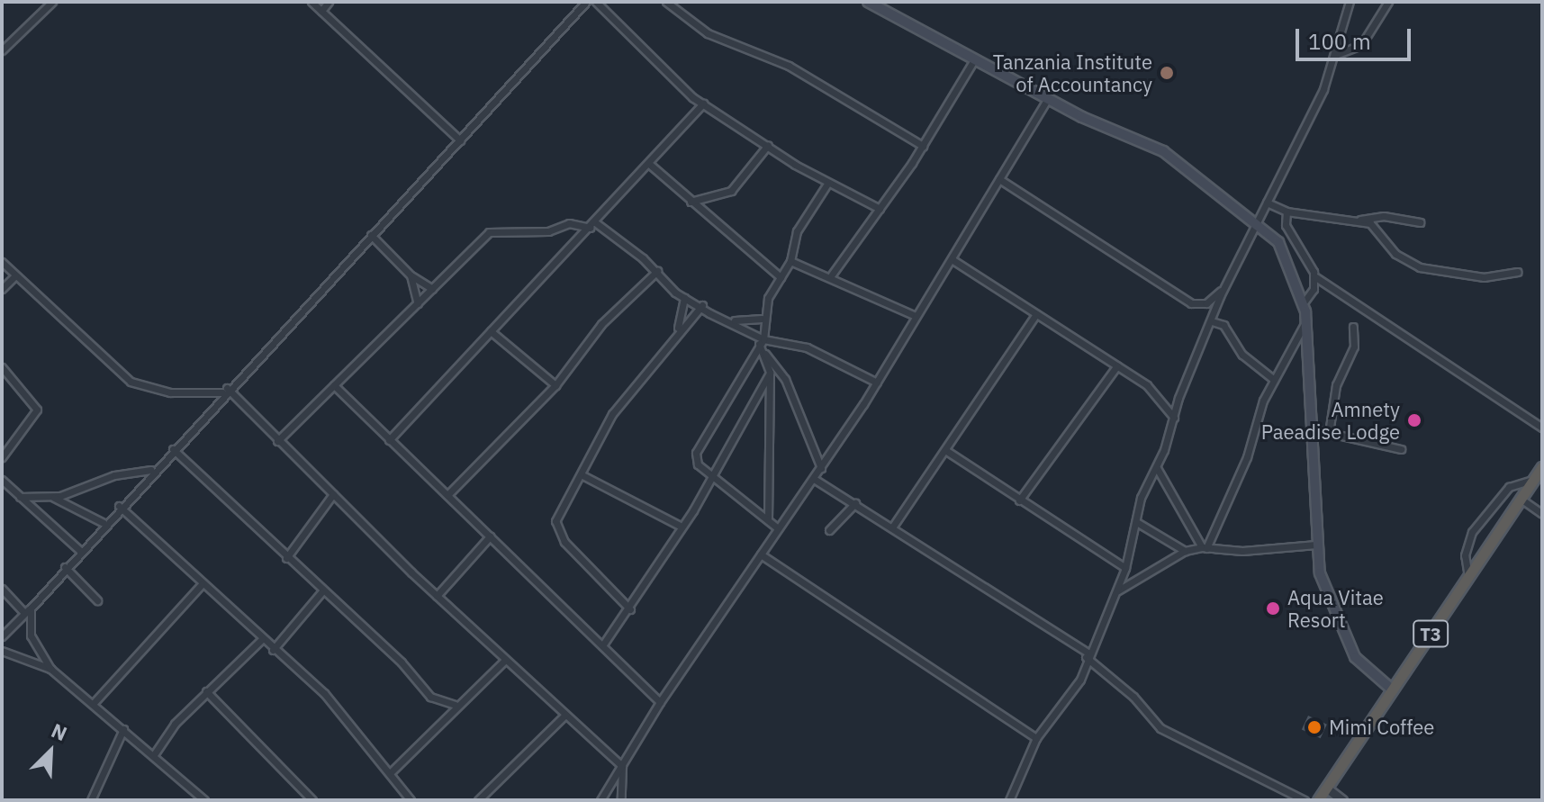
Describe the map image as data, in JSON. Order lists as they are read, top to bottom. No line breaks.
{"streets":{"highway":["T3"]},"places":["Tanzania Institute of Accountancy","Amnety Paeadise Lodge","Aqua Vitae Resort","Mimi Coffee"],"scale_bar":"100 m","north":"top right"}
